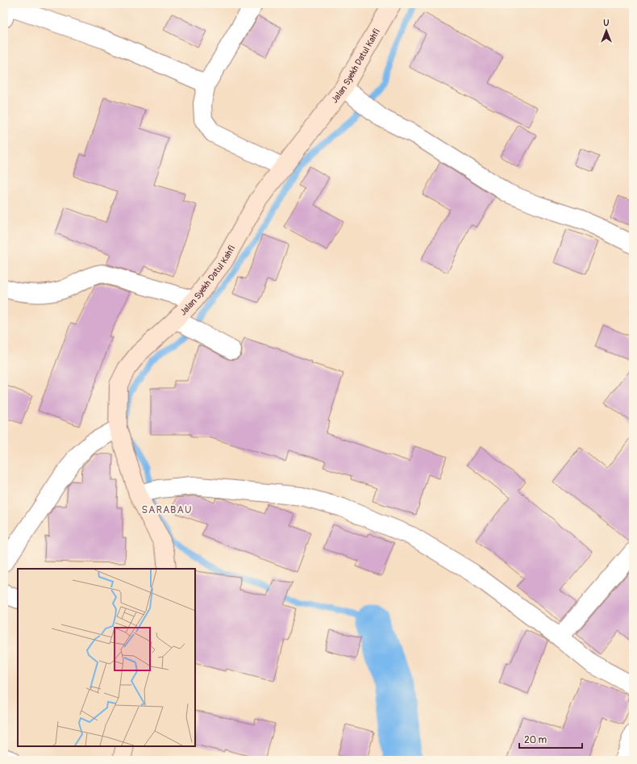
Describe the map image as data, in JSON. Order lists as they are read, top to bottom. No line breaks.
{"streets":{"street":["Jalan Syekh Datul Kahfi"]},"districts":["SARABAU"],"scale_bar":"20 m","north":"top"}
